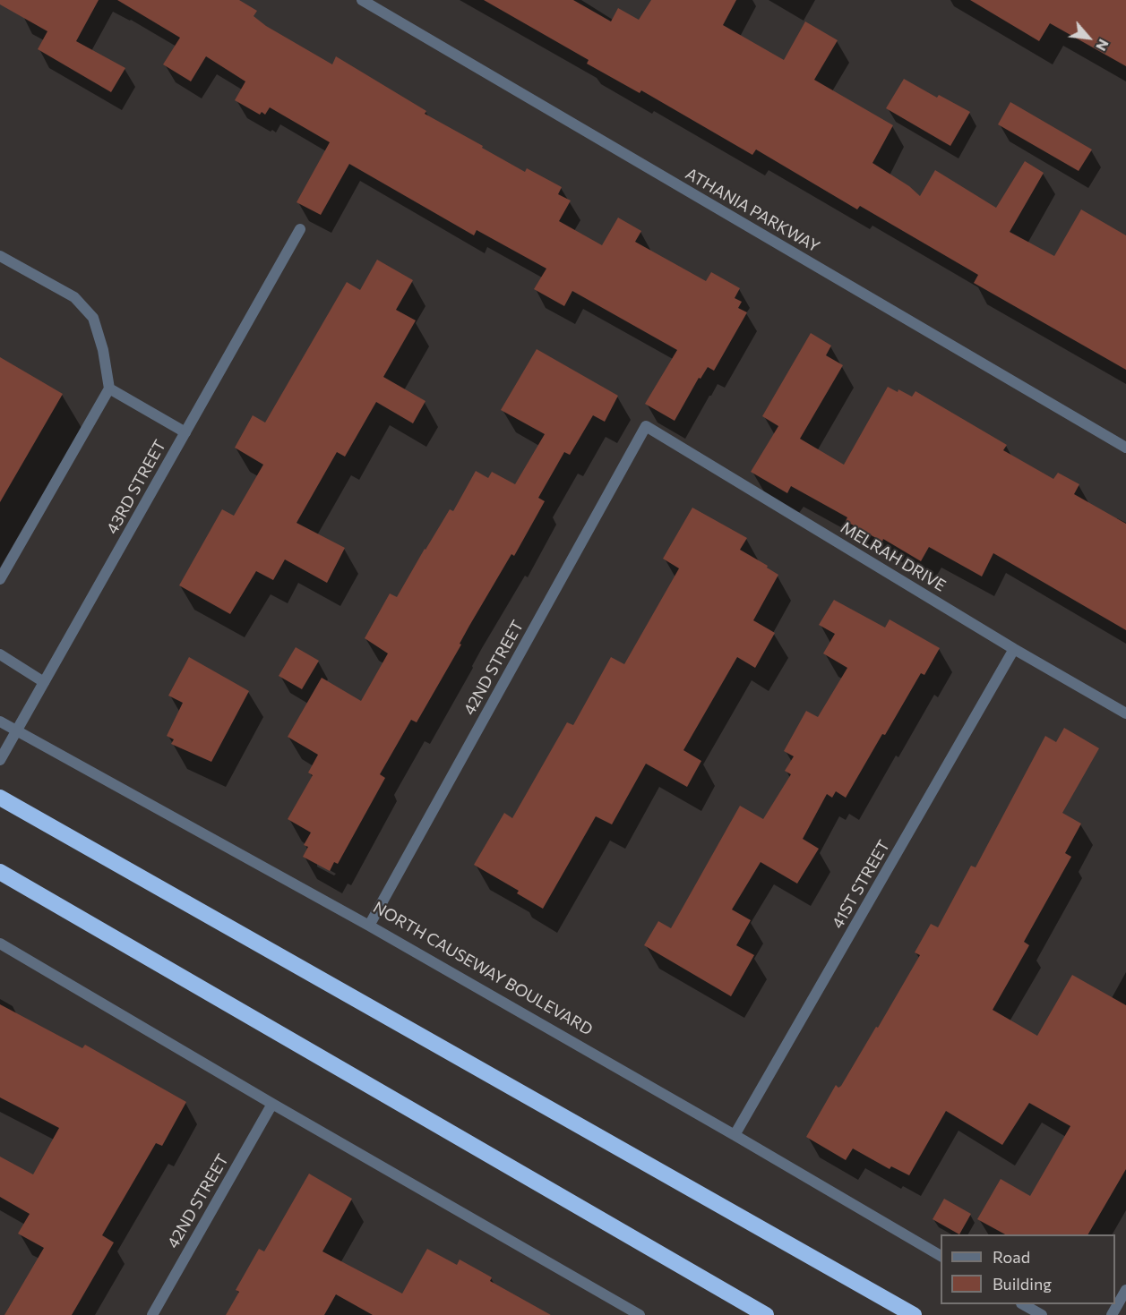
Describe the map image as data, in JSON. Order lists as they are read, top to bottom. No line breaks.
{"streets":{"street":["ATHANIA PARKWAY","43RD STREET","MELRAH DRIVE","42ND STREET","41ST STREET","NORTH CAUSEWAY BOULEVARD"]},"crossings":[["43RD STREET","NORTH CAUSEWAY BOULEVARD"],["MELRAH DRIVE","42ND STREET"],["MELRAH DRIVE","41ST STREET"],["42ND STREET","NORTH CAUSEWAY BOULEVARD"],["41ST STREET","NORTH CAUSEWAY BOULEVARD"]],"legend":["Road","Building"],"north":"bottom right"}
